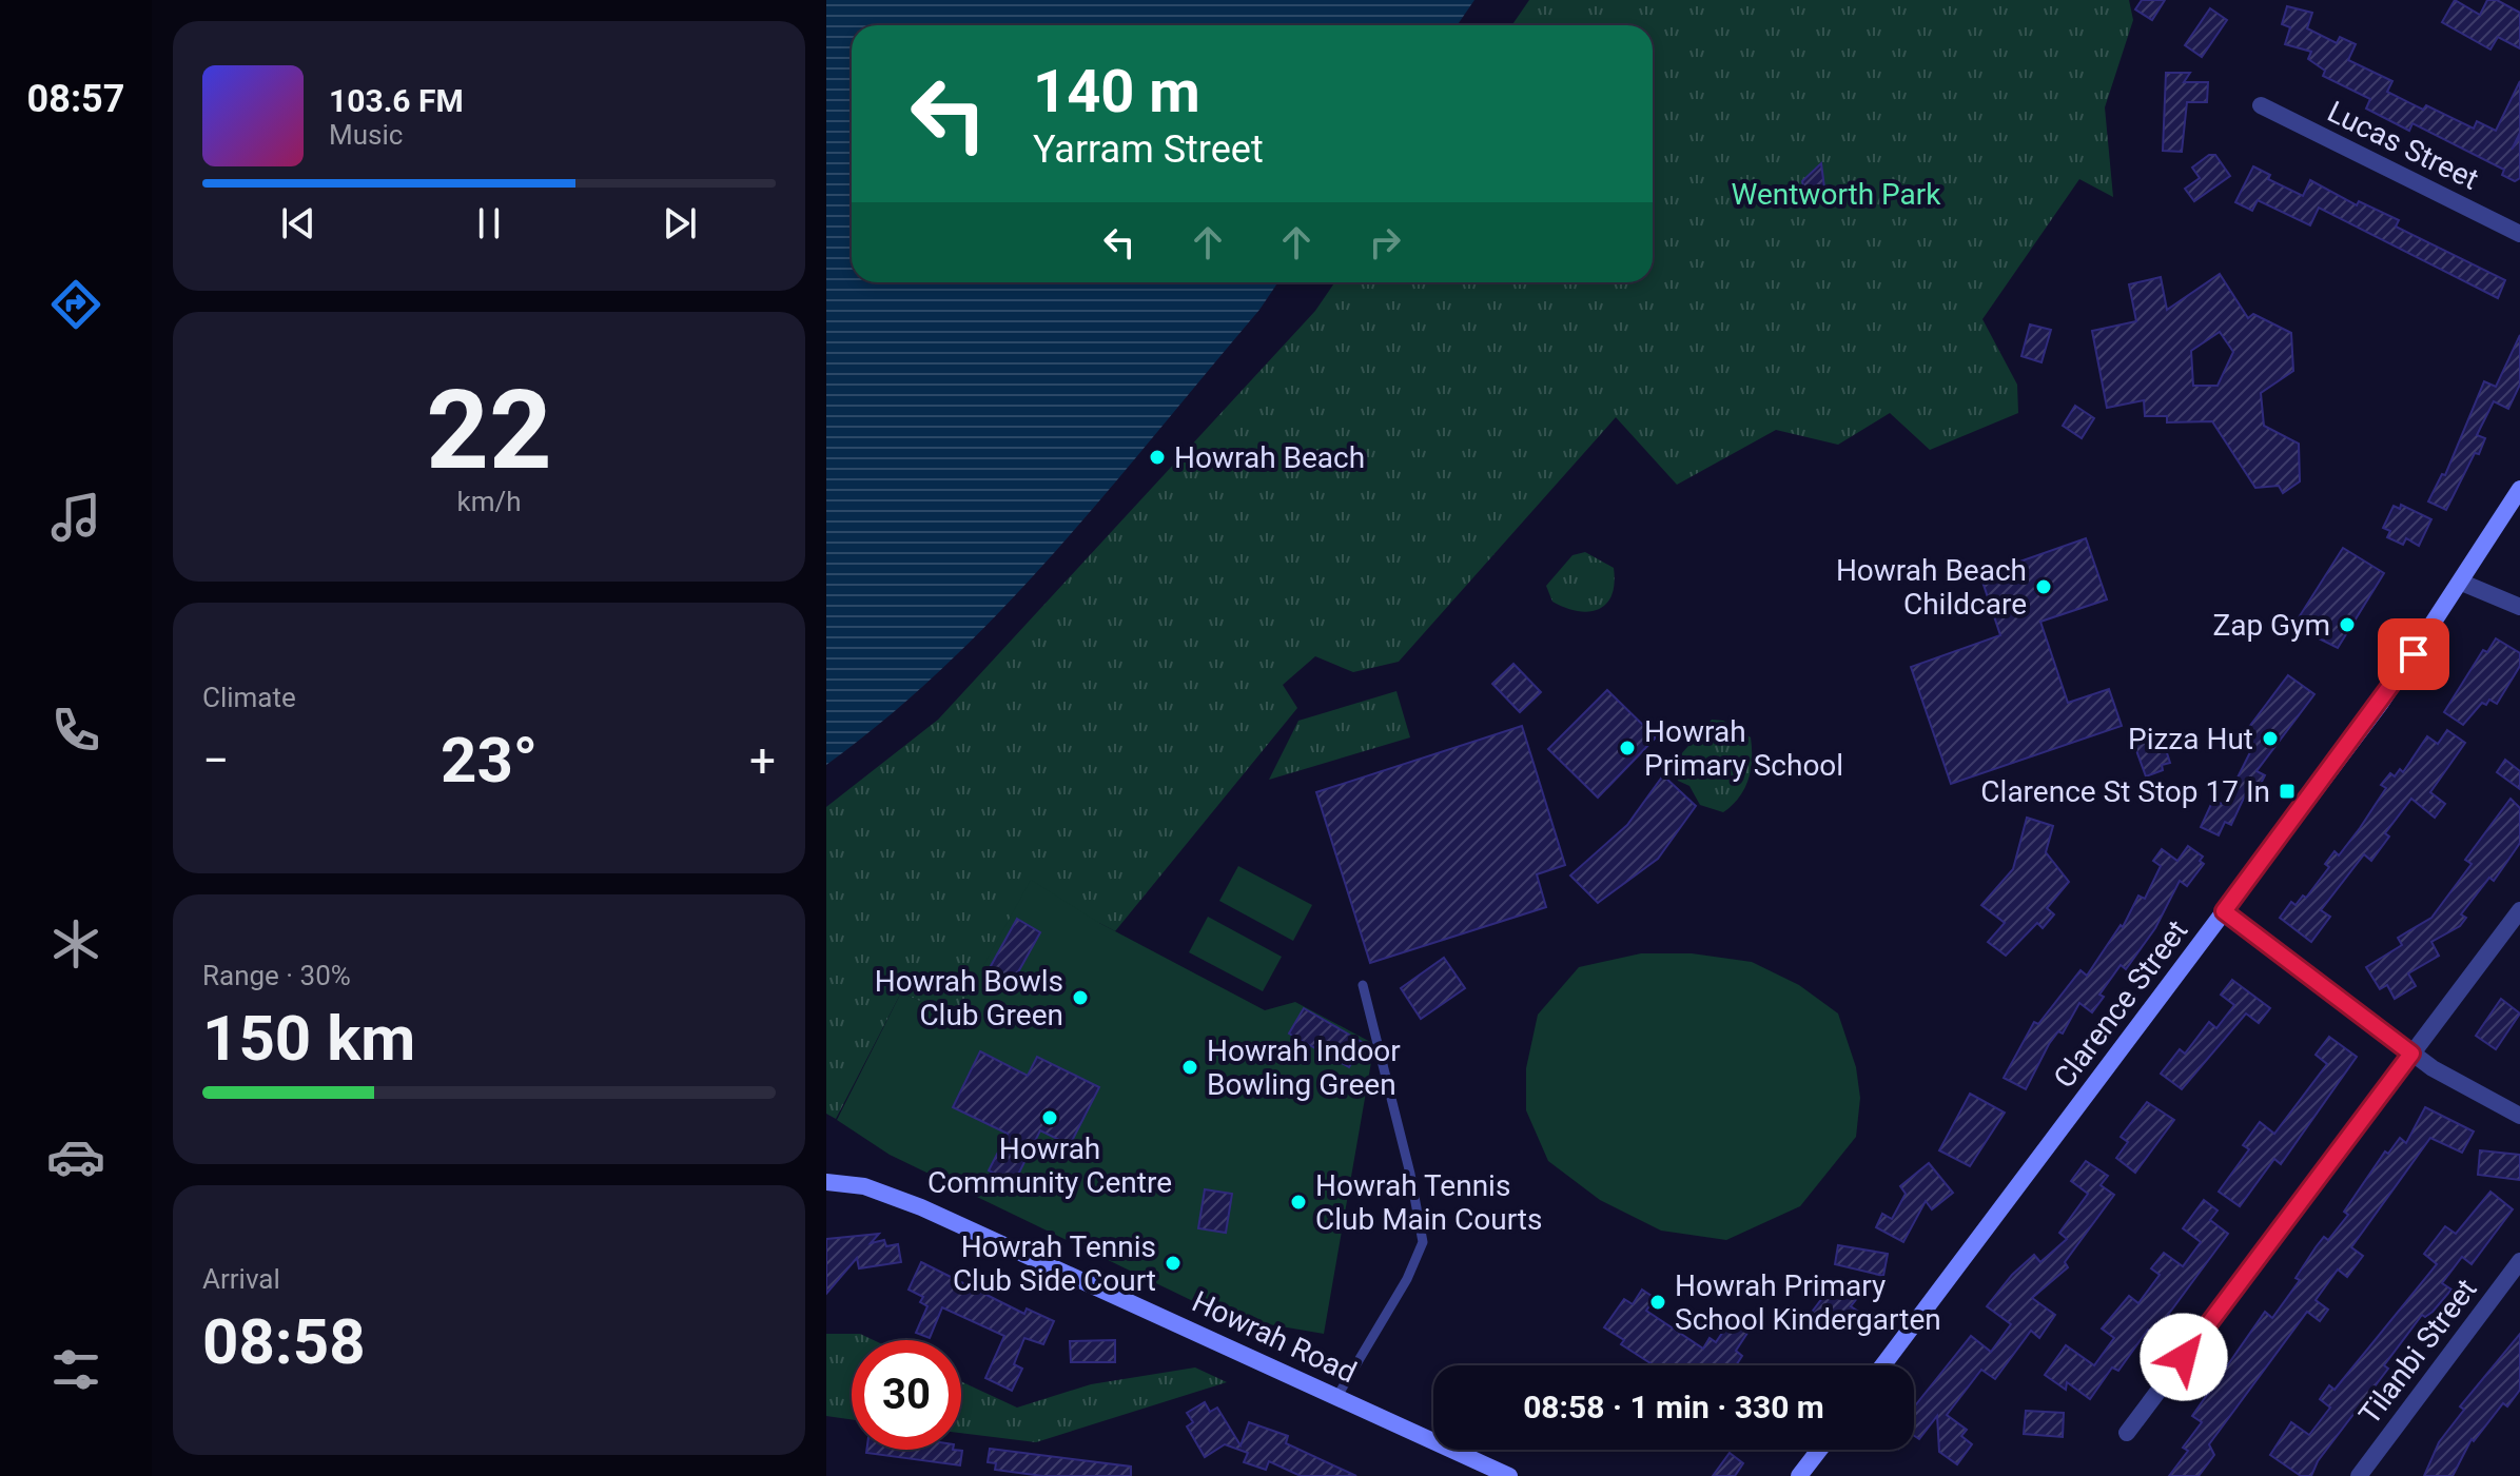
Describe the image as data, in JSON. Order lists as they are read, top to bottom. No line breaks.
{"streets":{"main road":["Clarence Street","Howrah Road"],"street":["Lucas Street","Tilanbi Street"]},"parks":["Wentworth Park"],"places":{"other":["Howrah Beach","Howrah Beach Childcare","Zap Gym","Pizza Hut","Howrah Primary School","Howrah Bowls Club Green","Howrah Indoor Bowling Green","Howrah Community Centre","Howrah Tennis Club Main Courts","Howrah Tennis Club Side Court","Howrah Primary School Kindergarten"],"transit":["Clarence St Stop 17 In"]},"page":{"tabs":"08:57","turn":["140 m","Yarram Street"],"song":["103.6 FM","Music"],"tile":[["22","km/h"],"Climate",["Range · 30%","150 km"],["Arrival","08:58"]],"heat":["−","23°","+"],"limit":"30","trip":"08:58 · 1 min · 330 m"}}
